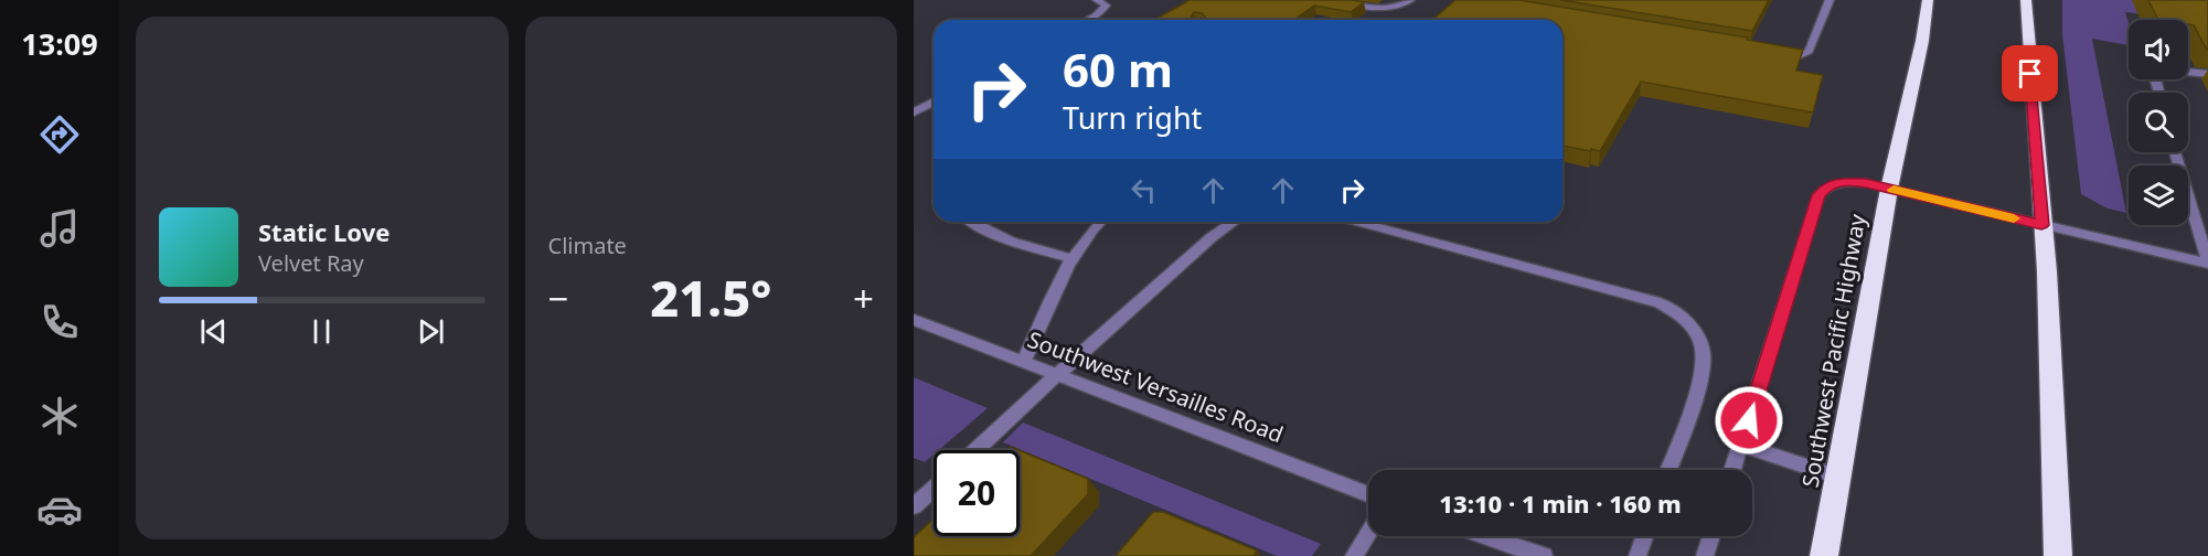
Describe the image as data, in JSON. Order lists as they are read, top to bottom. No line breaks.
{"streets":{"highway":["Southwest Pacific Highway"],"street":["Southwest Versailles Road"]},"page":{"tabs":"13:09","tile":"Climate","turn":["60 m","Turn right"],"song":["Static Love","Velvet Ray"],"heat":["−","21.5°","+"],"limit":"20","trip":"13:10 · 1 min · 160 m"}}
